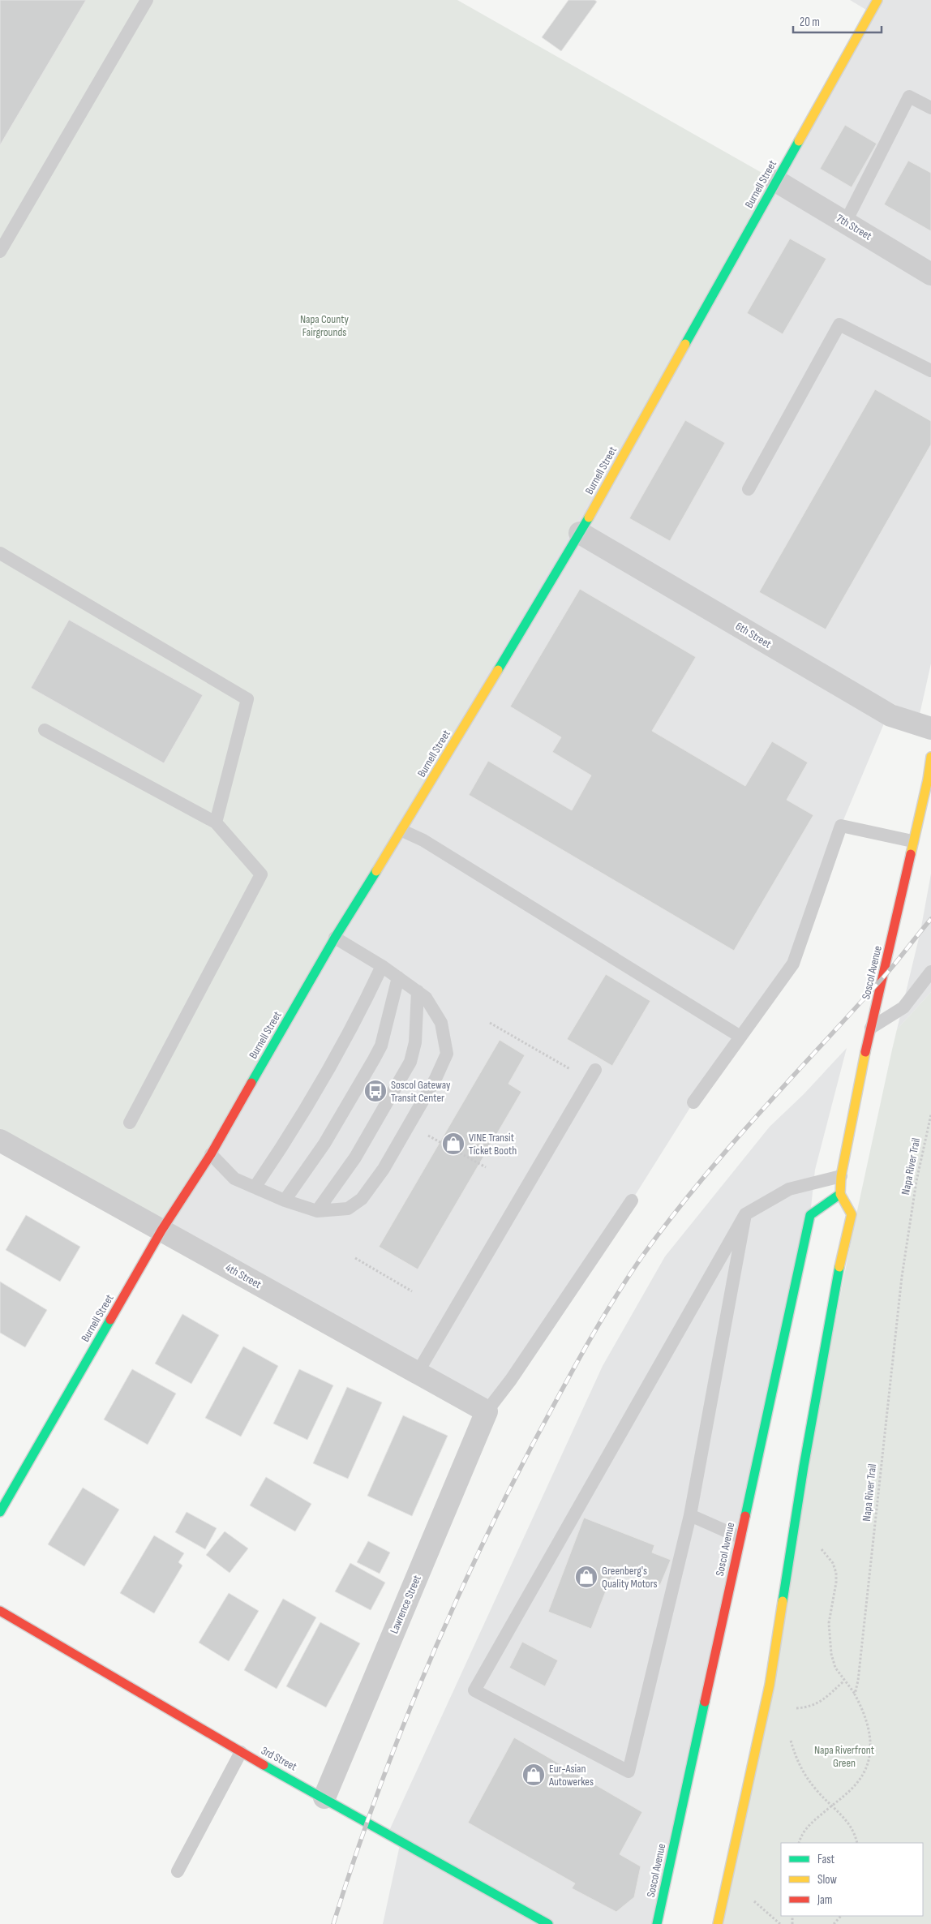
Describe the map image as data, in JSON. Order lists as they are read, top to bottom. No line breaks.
{"streets":{"street":["Burnell Street","7th Street","6th Street","Soscol Avenue","4th Street","Lawrence Street","3rd Street"],"path":["Napa River Trail"]},"crossings":[["Burnell Street","7th Street"],["Burnell Street","6th Street"],["Burnell Street","4th Street"],["4th Street","Lawrence Street"],["Lawrence Street","3rd Street"]],"parks":["Napa County Fairgrounds","Napa Riverfront Green"],"places":{"bus stop":["Soscol Gateway Transit Center"],"shop":["VINE Transit Ticket Booth","Greenberg's Quality Motors","Eur-Asian Autowerkes"]},"legend":["Fast","Slow","Jam"],"scale_bar":"20 m"}
